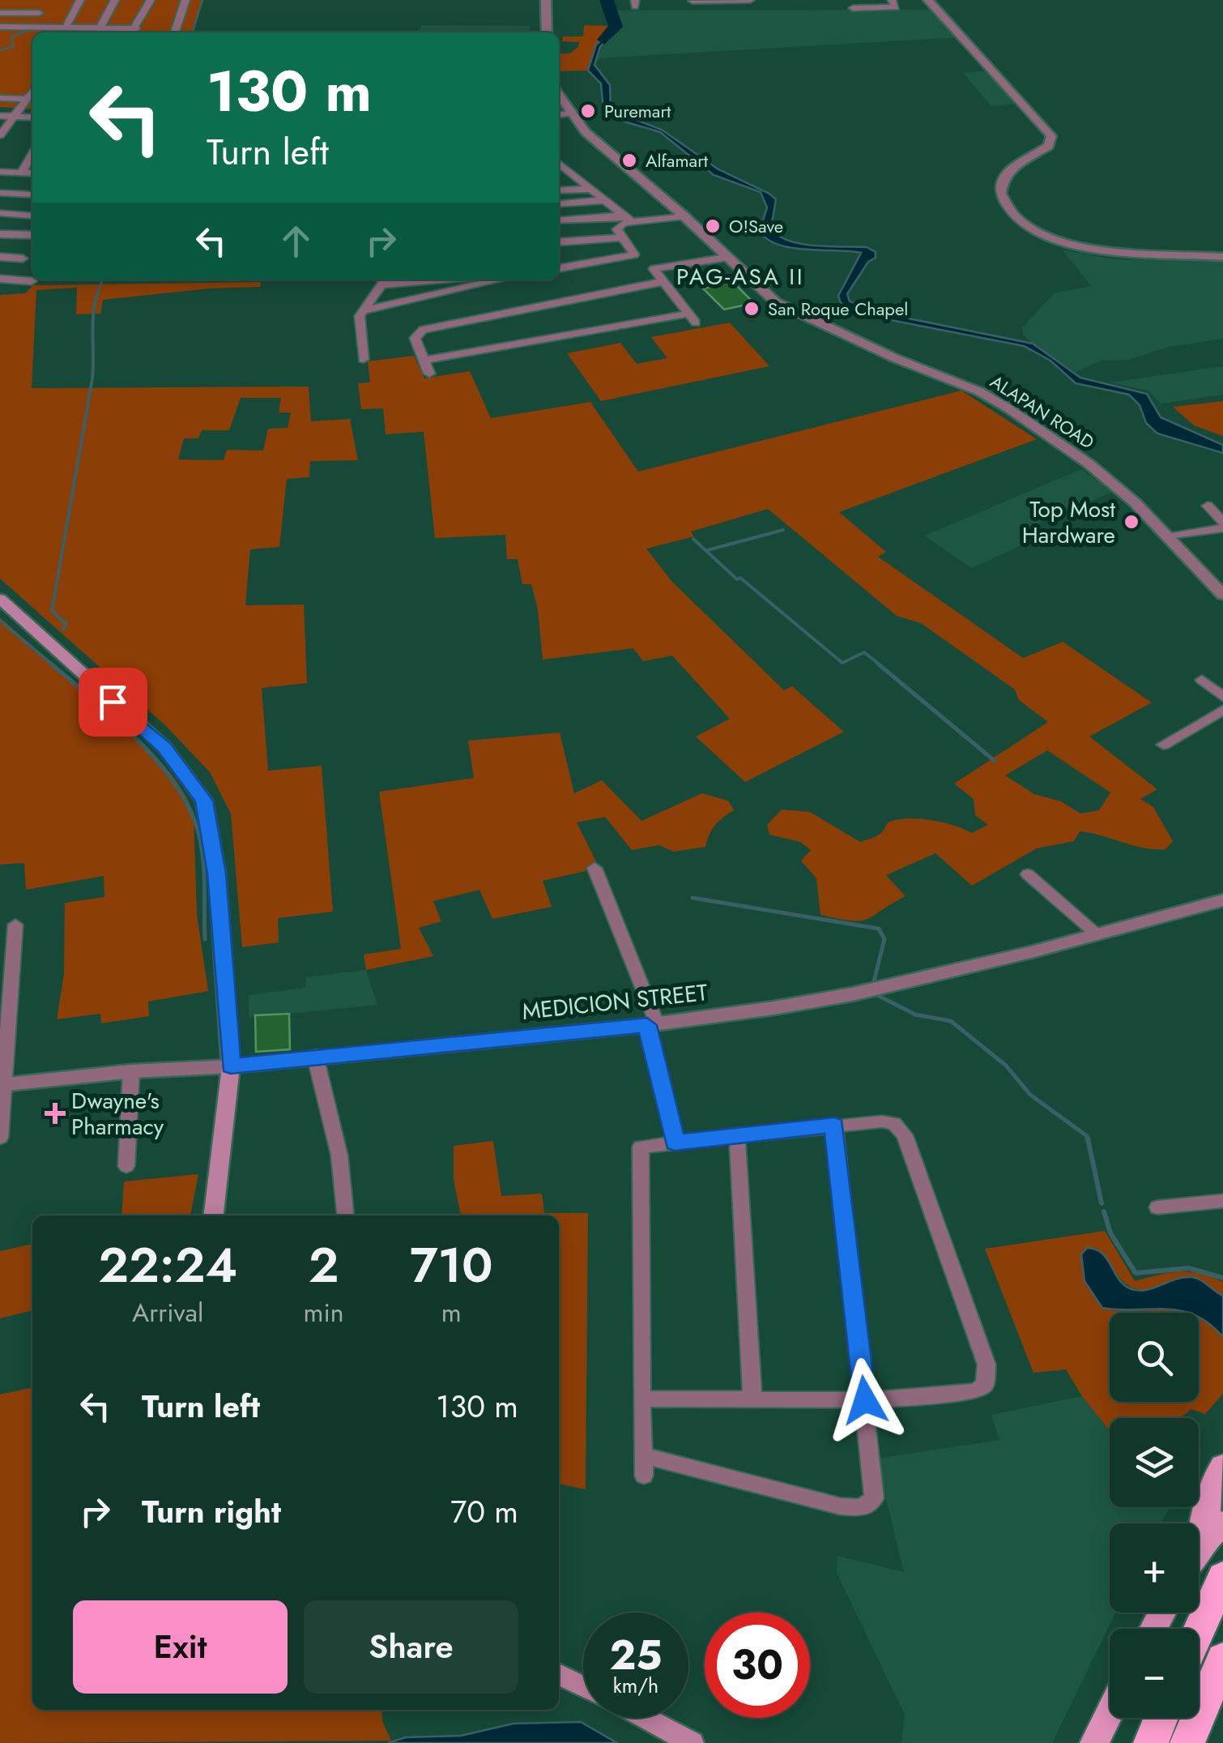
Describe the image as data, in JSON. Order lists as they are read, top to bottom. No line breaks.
{"streets":{"street":["ALAPAN ROAD","MEDICION STREET"]},"districts":["PAG-ASA II"],"places":{"other":["Puremart","Alfamart","O!Save","San Roque Chapel","Top Most Hardware"],"health":["Dwayne's Pharmacy"]},"page":{"turn":["130 m","Turn left"],"eta":["22:24","Arrival","2","min","710","m"],"map_buttons":["+","−"],"list":[{"name":"Turn left","value":"130 m"},{"name":"Turn right","value":"70 m"}],"buttons":["Exit","Share"],"speed":"25 km/h","limit":"30"}}
